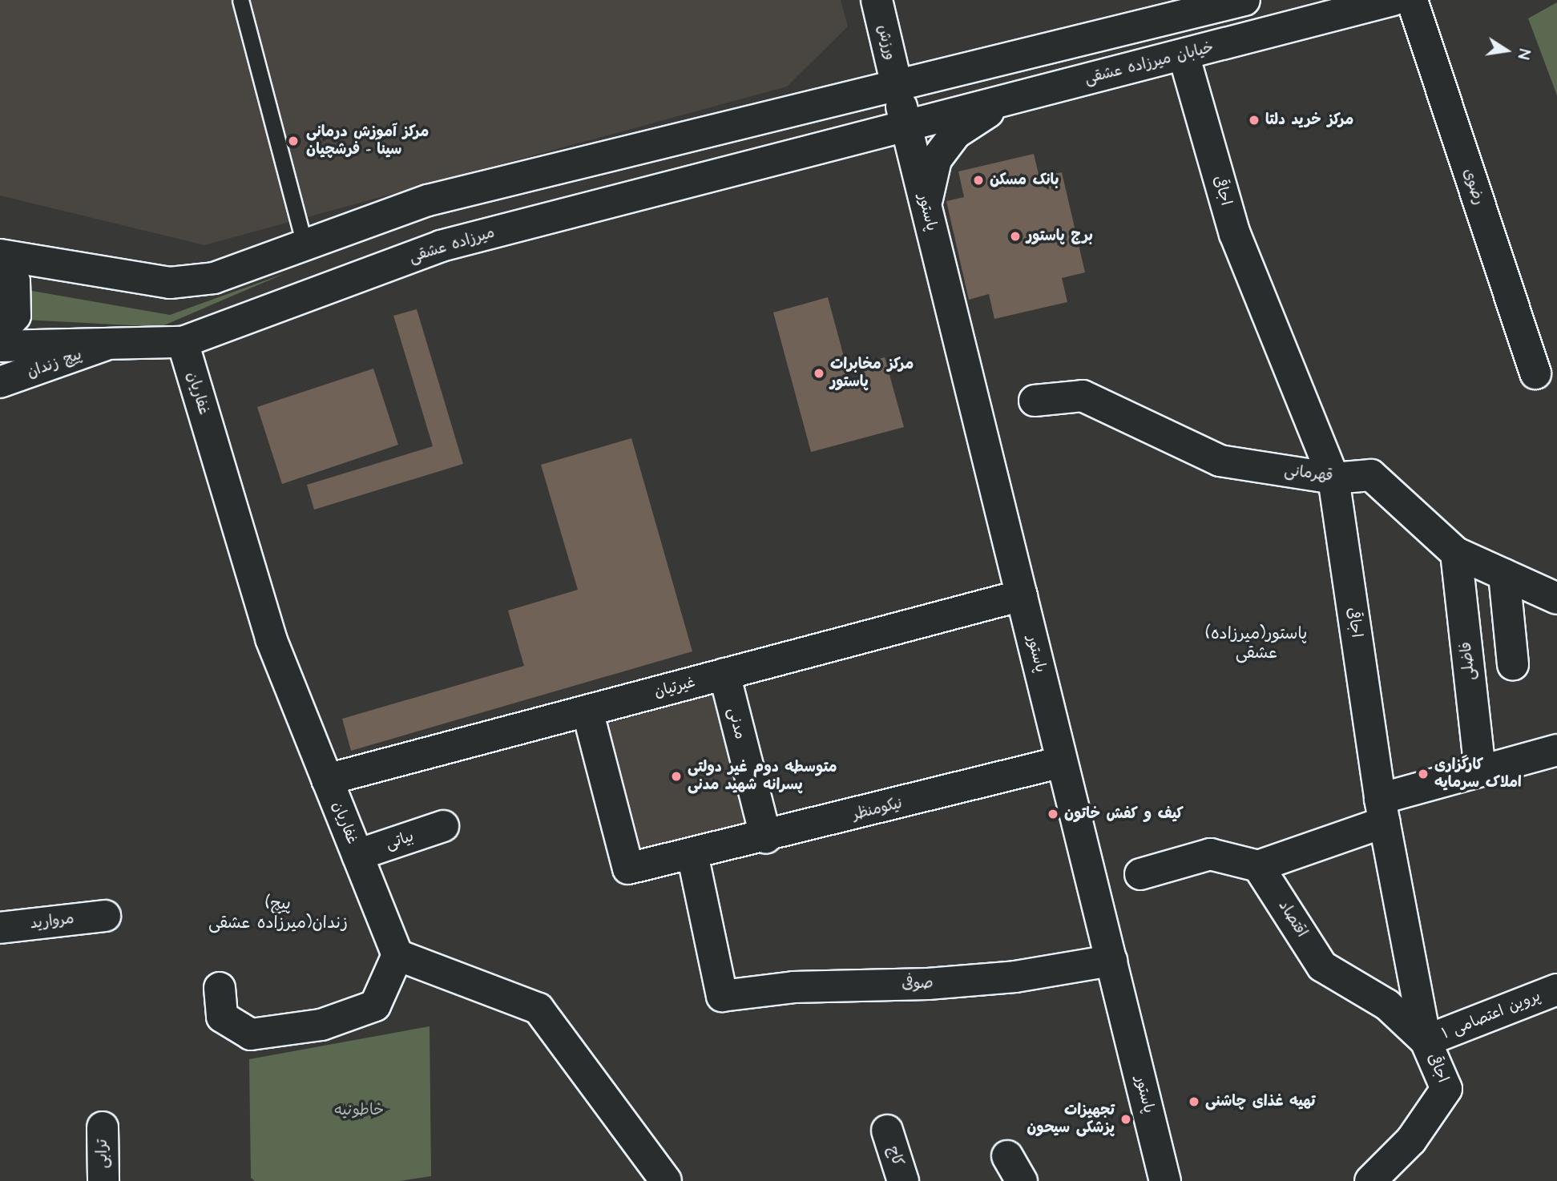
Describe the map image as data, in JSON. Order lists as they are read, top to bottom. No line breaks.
{"streets":{"street":["ورزش","خیابان میرزاده عشقی","رضوی","اجاقی","پاستور","میرزاده عشقی","پیچ زندان","غفاریان","قهرمانی","فاضلی","غیرتیان","مدنی","نیکومنظر","بیاتی","اقتصاد","مروارید","صوفی","پروین اعتصامی ۱","ترابی","کاج"]},"crossings":[["ورزش","خیابان میرزاده عشقی"],["ورزش","پاستور"],["ورزش","میرزاده عشقی"],["خیابان میرزاده عشقی","اجاقی"],["خیابان میرزاده عشقی","پاستور"],["خیابان میرزاده عشقی","میرزاده عشقی"],["اجاقی","قهرمانی"],["اجاقی","اقتصاد"],["اجاقی","پروین اعتصامی ۱"],["پاستور","میرزاده عشقی"],["پاستور","غیرتیان"],["پاستور","نیکومنظر"],["پاستور","صوفی"],["میرزاده عشقی","پیچ زندان"],["میرزاده عشقی","غفاریان"],["غفاریان","غیرتیان"],["غفاریان","بیاتی"],["قهرمانی","فاضلی"],["غیرتیان","مدنی"],["غیرتیان","نیکومنظر"],["مدنی","نیکومنظر"],["نیکومنظر","صوفی"],["اقتصاد","پروین اعتصامی ۱"]],"districts":["(پاستور(میرزاده عشقی","(پیچ زندان(میرزاده عشقی"],"parks":["خاطونیه"],"places":["مرکز خرید دلتا","مرکز آموزش درمانی سینا - فرشچیان","بانک مسکن","برج پاستور","مرکز مخابرات پاستور","کارگزاری املاک سرمایه","متوسطه دوم غیر دولتی پسرانه شهید مدنی","کیف و کفش خاتون","تهیه غذای چاشنی","تجهیزات پزشکی سیحون"],"north":"right"}
